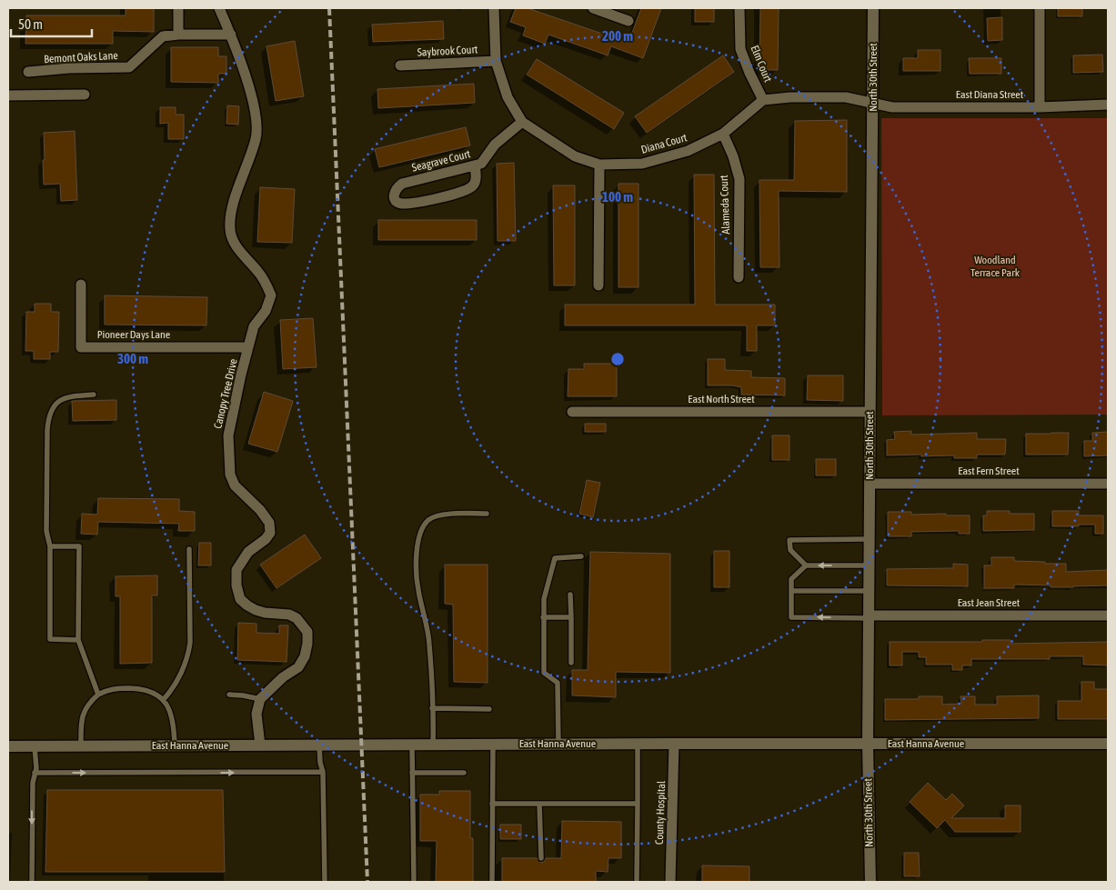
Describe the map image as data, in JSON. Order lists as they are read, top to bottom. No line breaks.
{"streets":{"street":["Saybrook Court","Bemont Oaks Lane","Elm Court","North 30th Street","East Diana Street","Diana Court","Seagrave Court","Alameda Court","Pioneer Days Lane","Canopy Tree Drive","East North Street","East Fern Street","East Jean Street","East Hanna Avenue","County Hospital"]},"crossings":[["Saybrook Court","Diana Court"],["Bemont Oaks Lane","Canopy Tree Drive"],["Elm Court","Diana Court"],["North 30th Street","East Diana Street"],["North 30th Street","East North Street"],["North 30th Street","East Fern Street"],["North 30th Street","East Jean Street"],["North 30th Street","East Hanna Avenue"],["Diana Court","Seagrave Court"],["Diana Court","Alameda Court"],["Pioneer Days Lane","Canopy Tree Drive"],["East Hanna Avenue","County Hospital"]],"parks":["Woodland Terrace Park"],"scale_bar":"50 m","rings":["200 m","100 m","300 m"]}
